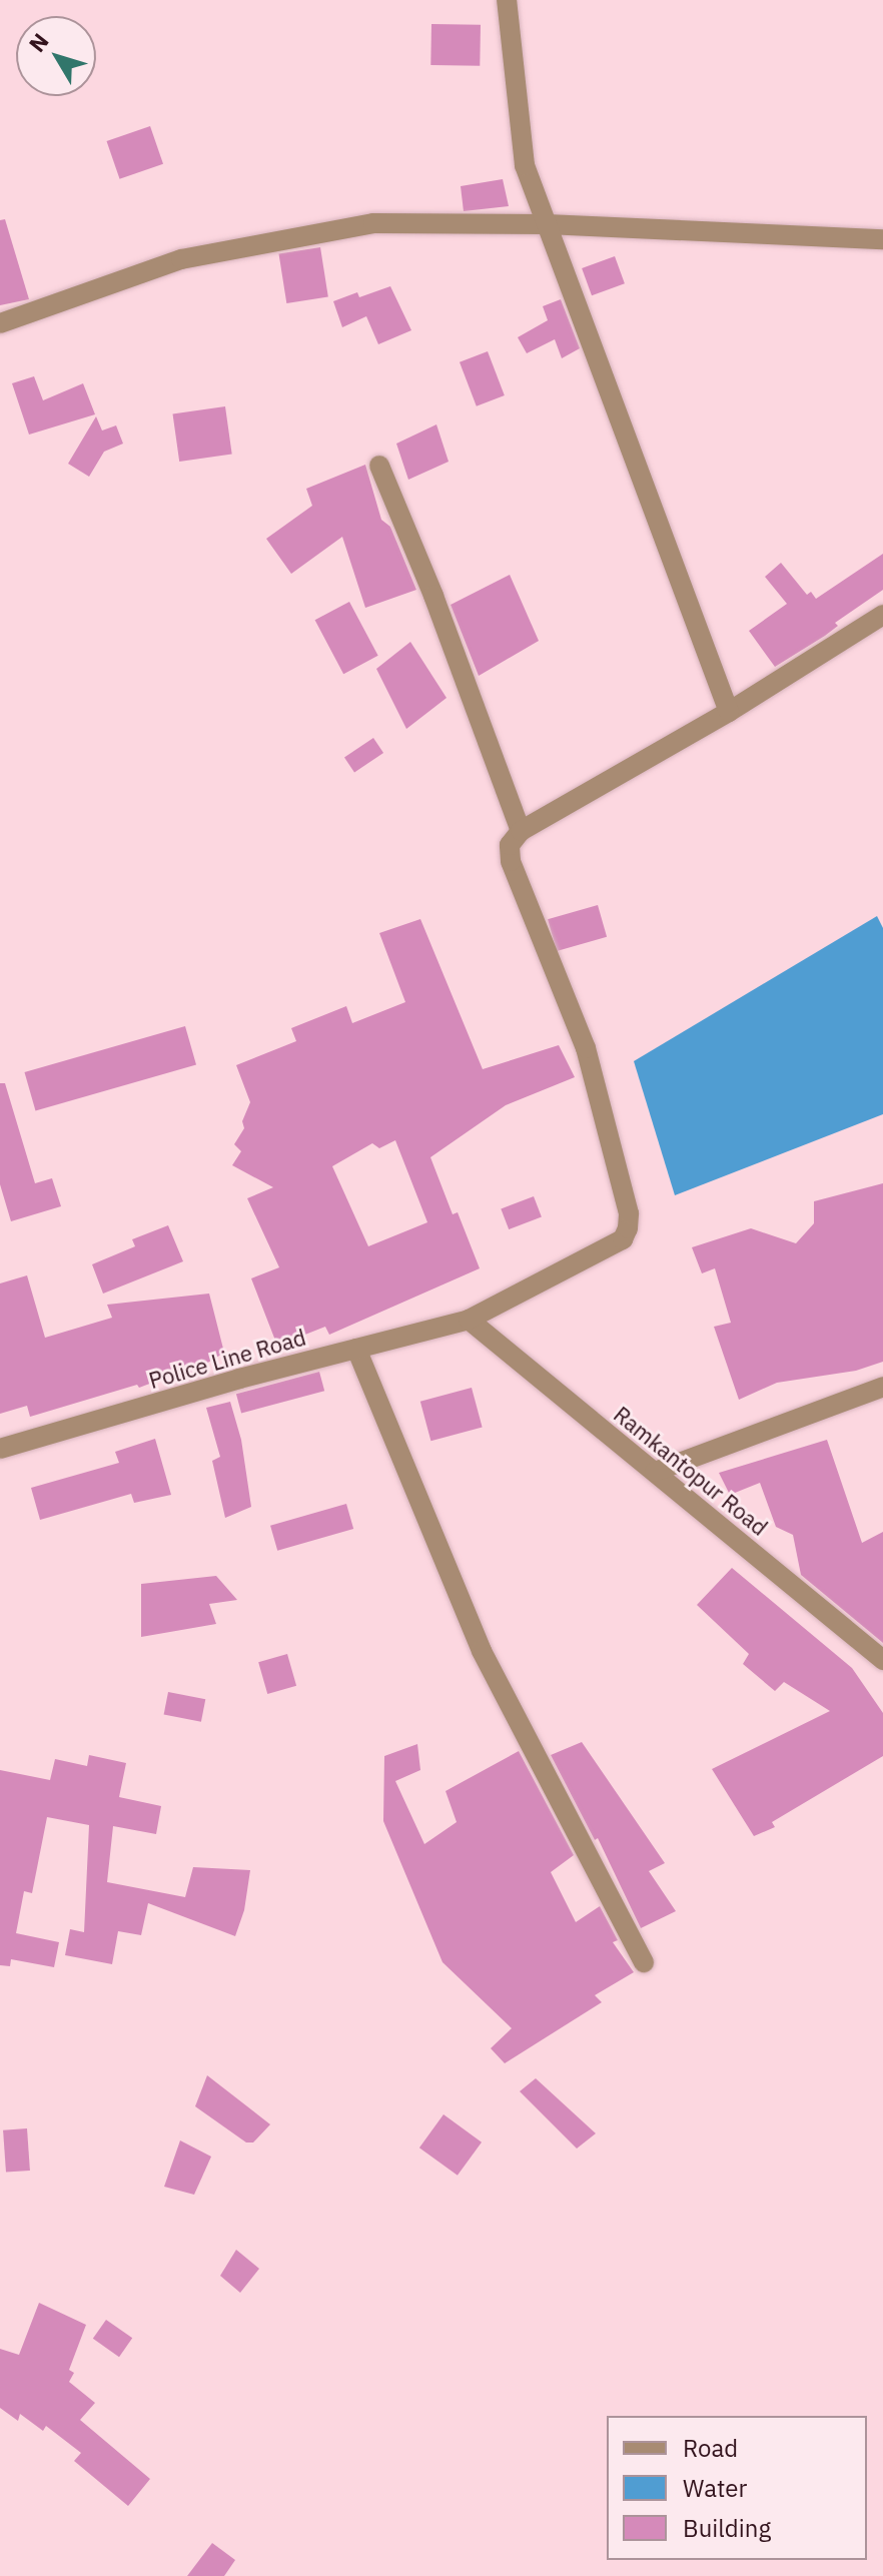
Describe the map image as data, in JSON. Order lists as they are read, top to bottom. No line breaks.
{"streets":{"street":["Police Line Road","Ramkantopur Road"]},"crossings":[["Police Line Road","Ramkantopur Road"]],"legend":["Road","Water","Building"],"north":"top left"}
